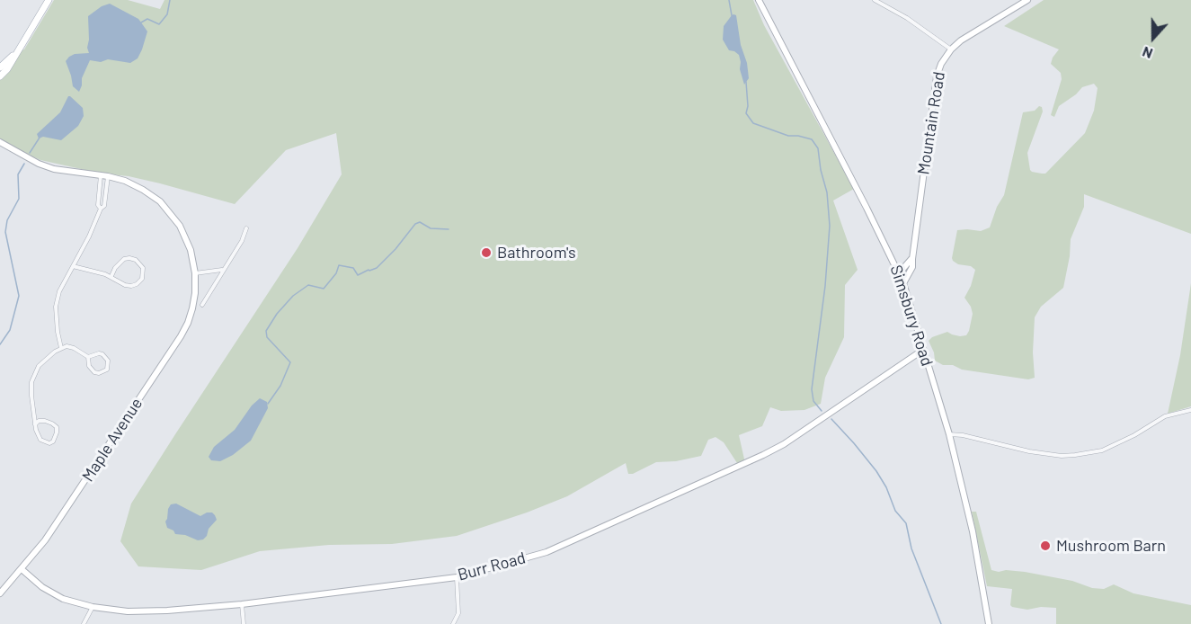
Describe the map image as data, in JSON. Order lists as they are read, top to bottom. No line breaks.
{"streets":{"street":["Mountain Road","Simsbury Road","Maple Avenue","Burr Road"]},"crossings":[["Mountain Road","Simsbury Road"],["Simsbury Road","Burr Road"],["Maple Avenue","Burr Road"]],"places":["Bathroom's","Mushroom Barn"],"north":"bottom"}
